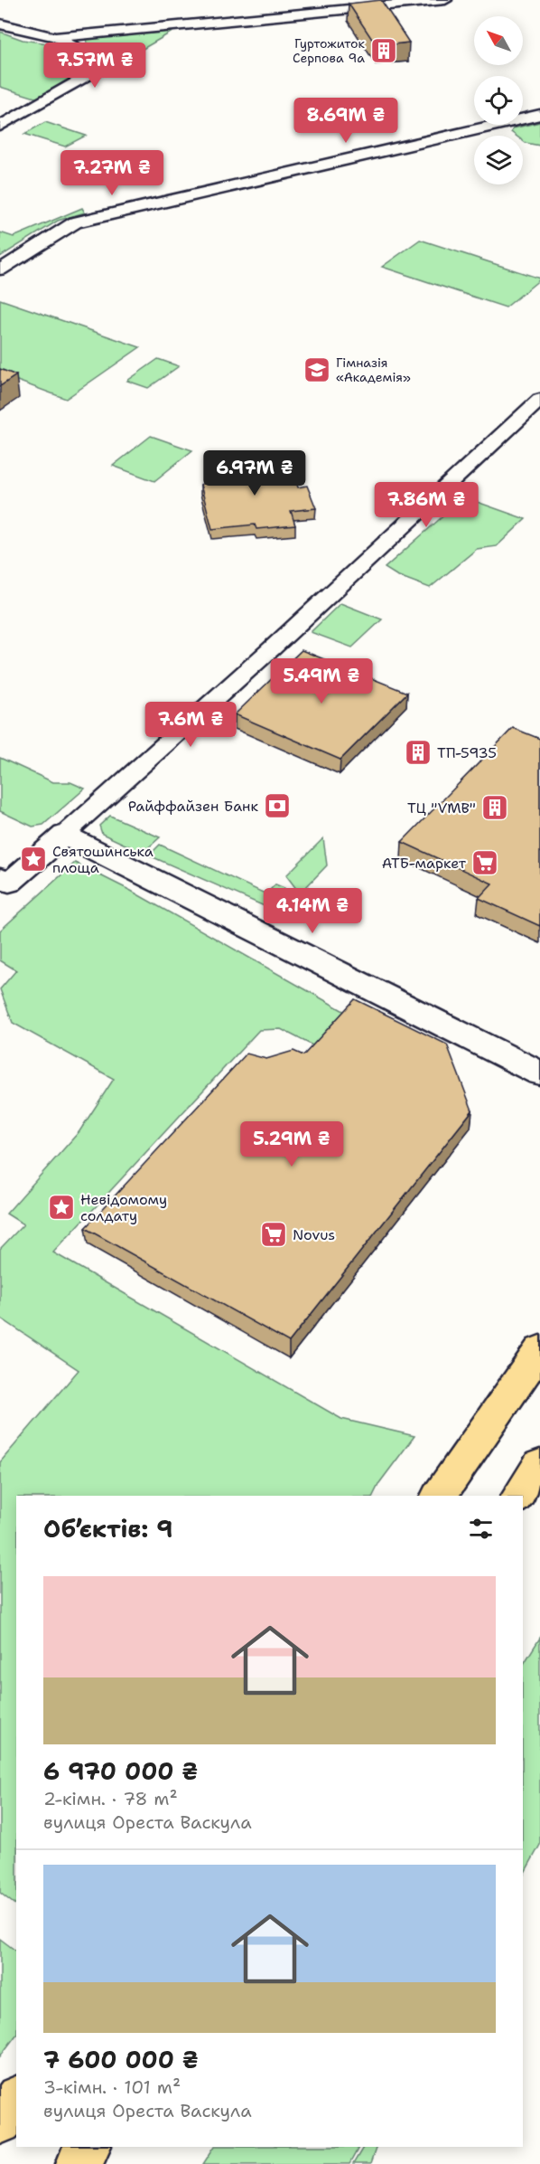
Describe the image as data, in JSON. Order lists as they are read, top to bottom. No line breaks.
{"places":{"building":["Гуртожиток Серпова 9а","ТП-5935","ТЦ \"VMB\""],"school or university":["Гімназія «Академія»"],"bank":["Райффайзен Банк"],"place":["Святошинська площа","Невідомому солдату"],"supermarket":["АТБ-маркет","Novus"]},"north":"top left","page":{"price":["7.57M ₴","8.69M ₴","7.27M ₴","6.97M ₴","7.86M ₴","5.49M ₴","7.6M ₴","4.14M ₴","5.29M ₴"],"heading":"Об’єктів: 9","list":[{"name":"6 970 000 ₴","note":"2-кімн. · 78 m² · вулиця Ореста Васкула"},{"name":"7 600 000 ₴","note":"3-кімн. · 101 m² · вулиця Ореста Васкула"}]}}
